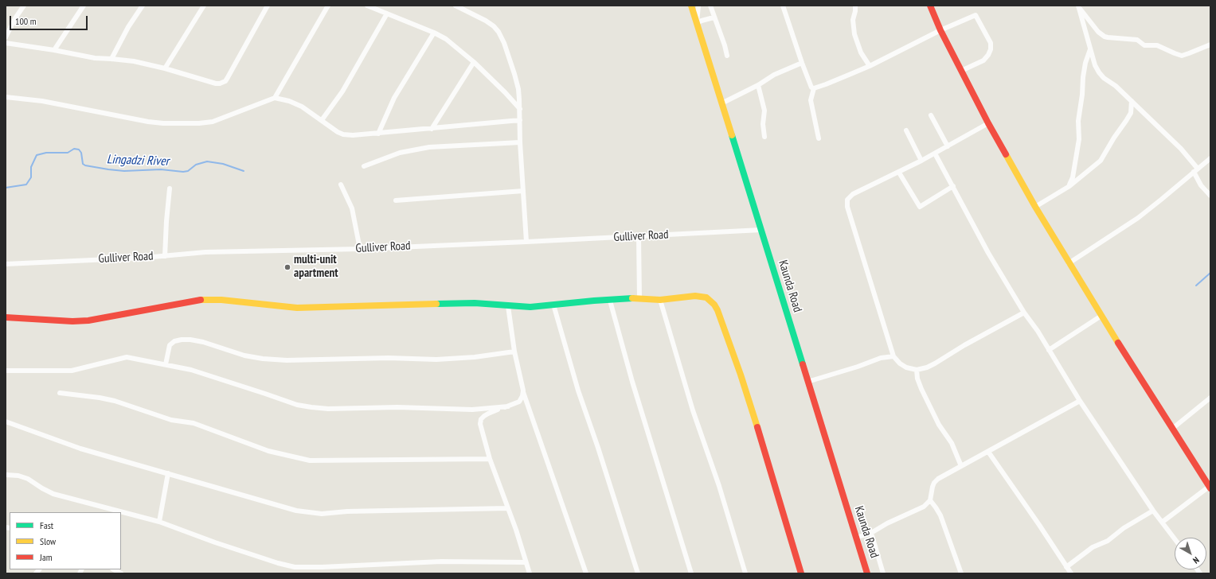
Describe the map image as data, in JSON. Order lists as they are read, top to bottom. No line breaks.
{"streets":{"street":["Gulliver Road","Kaunda Road"]},"crossings":[["Gulliver Road","Kaunda Road"]],"water":["Lingadzi River"],"places":["multi-unit apartment"],"legend":["Fast","Slow","Jam"],"scale_bar":"100 m","north":"bottom right"}
